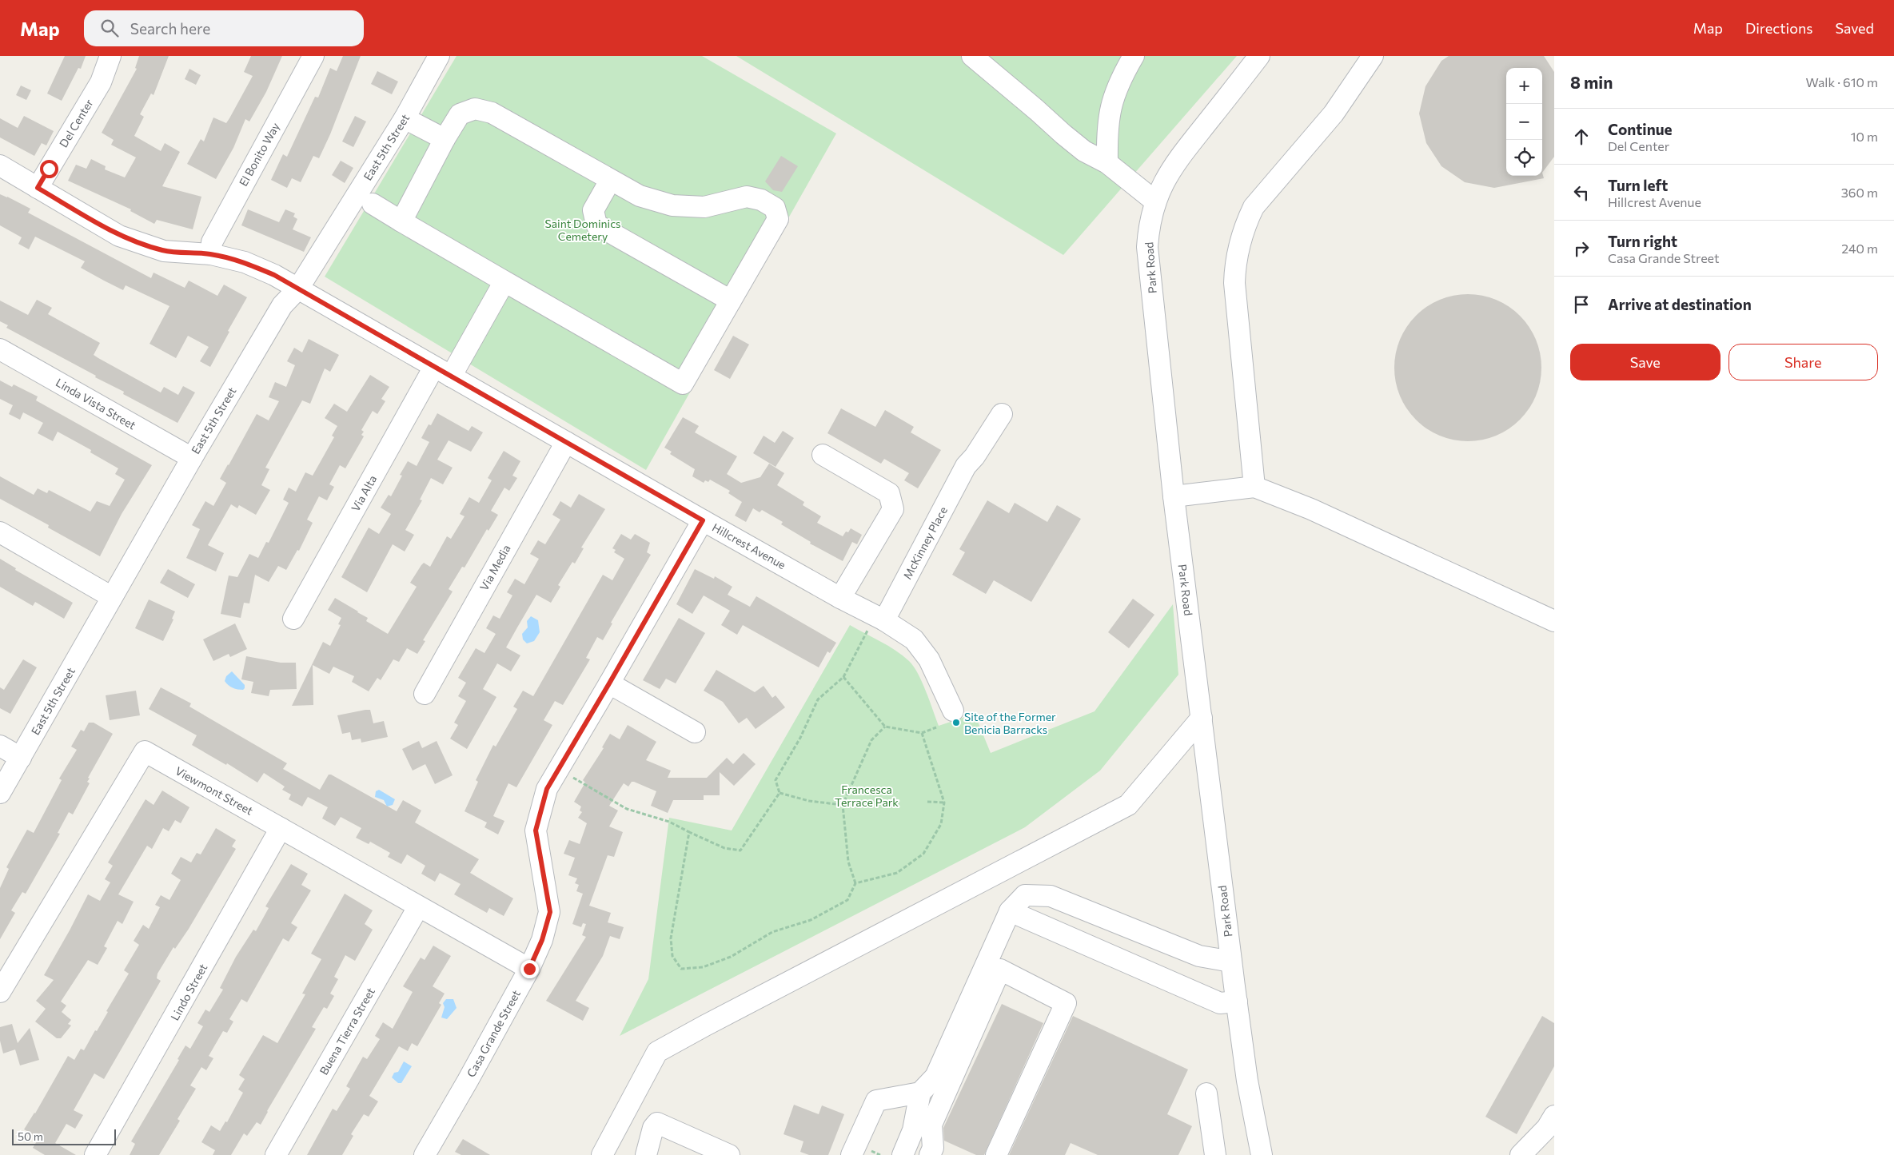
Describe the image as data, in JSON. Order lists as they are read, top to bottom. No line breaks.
{"streets":{"street":["Del Center","East 5th Street","El Bonito Way","Park Road","Linda Vista Street","Via Alta","McKinney Place","Hillcrest Avenue","Via Media","Viewmont Street","Lindo Street","Buena Tierra Street","Casa Grande Street"]},"crossings":[["Del Center","Hillcrest Avenue"],["East 5th Street","Linda Vista Street"],["East 5th Street","Hillcrest Avenue"],["El Bonito Way","Hillcrest Avenue"],["Via Alta","Hillcrest Avenue"],["McKinney Place","Hillcrest Avenue"],["Hillcrest Avenue","Via Media"],["Hillcrest Avenue","Casa Grande Street"],["Viewmont Street","Lindo Street"],["Viewmont Street","Buena Tierra Street"],["Viewmont Street","Casa Grande Street"]],"parks":["Saint Dominics Cemetery","Francesca Terrace Park"],"places":["Site of the Former Benicia Barracks"],"scale_bar":"50 m","page":{"header":"Map","search":"Search here","nav":["Map","Directions","Saved"],"heading":["8 min","Walk · 610 m"],"map_buttons":["+","−"],"list":[["Continue","Del Center","10 m"],["Turn left","Hillcrest Avenue","360 m"],["Turn right","Casa Grande Street","240 m"],"Arrive at destination"],"buttons":["Save","Share"],"scale":"50 m"}}
